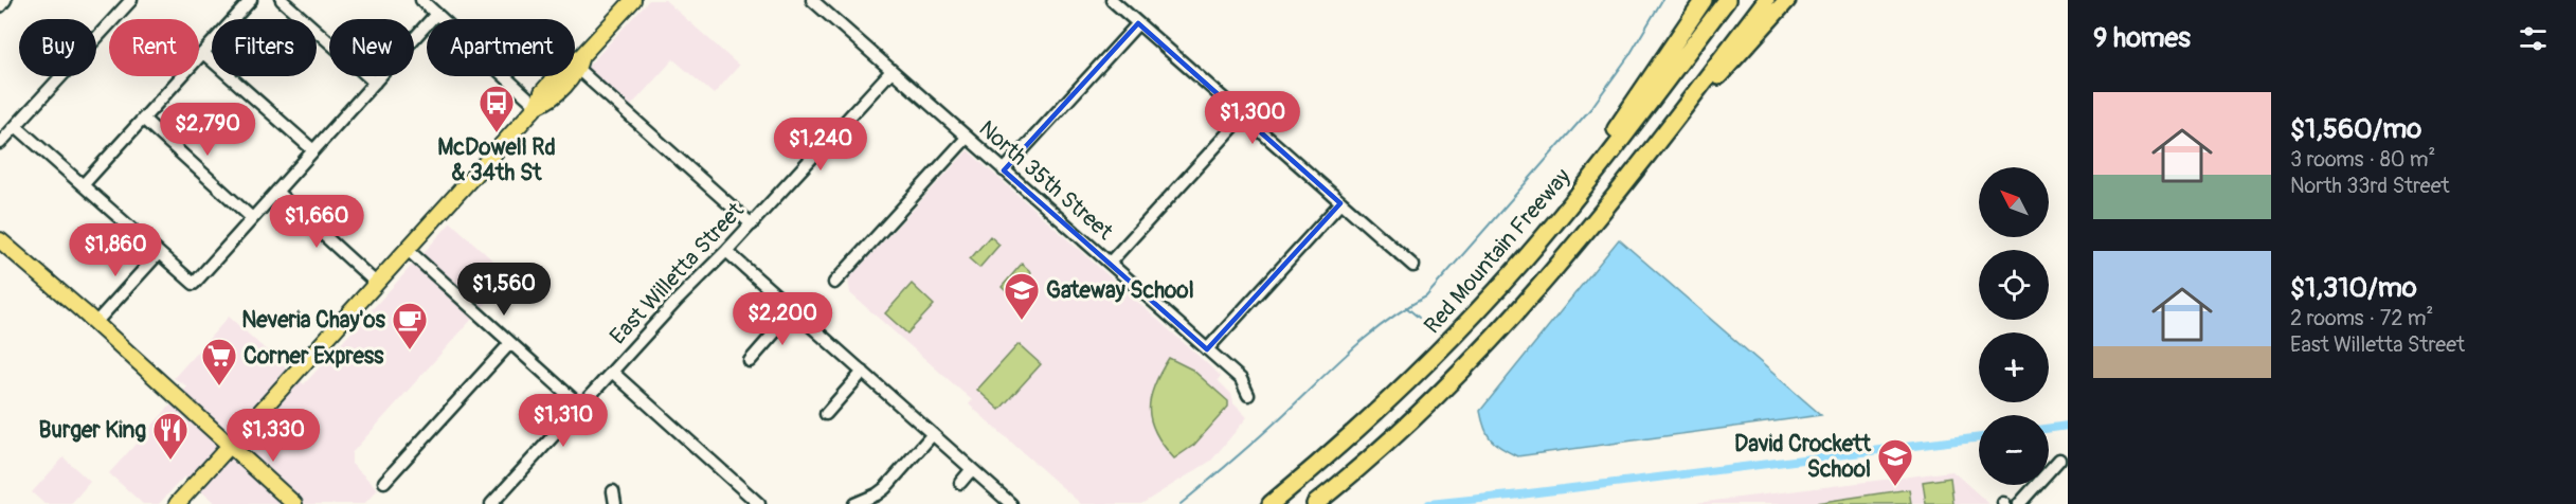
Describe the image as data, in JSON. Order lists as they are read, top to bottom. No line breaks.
{"streets":{"highway":["Red Mountain Freeway"],"street":["North 35th Street","East Willetta Street"]},"crossings":[["North 35th Street","East Willetta Street"]],"places":{"bus stop":["McDowell Rd & 34th St"],"school or university":["Gateway School","David Crockett School"],"cafe":["Neveria Chay'os"],"supermarket":["Corner Express"],"restaurant":["Burger King"]},"north":"top left","page":{"heading":"9 homes","chip":["Buy","Rent","Filters","New","Apartment"],"list":[{"name":"$1,560/mo","note":"3 rooms · 80 m² · North 33rd Street"},{"name":"$1,310/mo","note":"2 rooms · 72 m² · East Willetta Street"}],"price":["$1,300","$2,790","$1,240","$1,660","$1,860","$1,560","$2,200","$1,310","$1,330"],"map_buttons":["+","−"]}}
